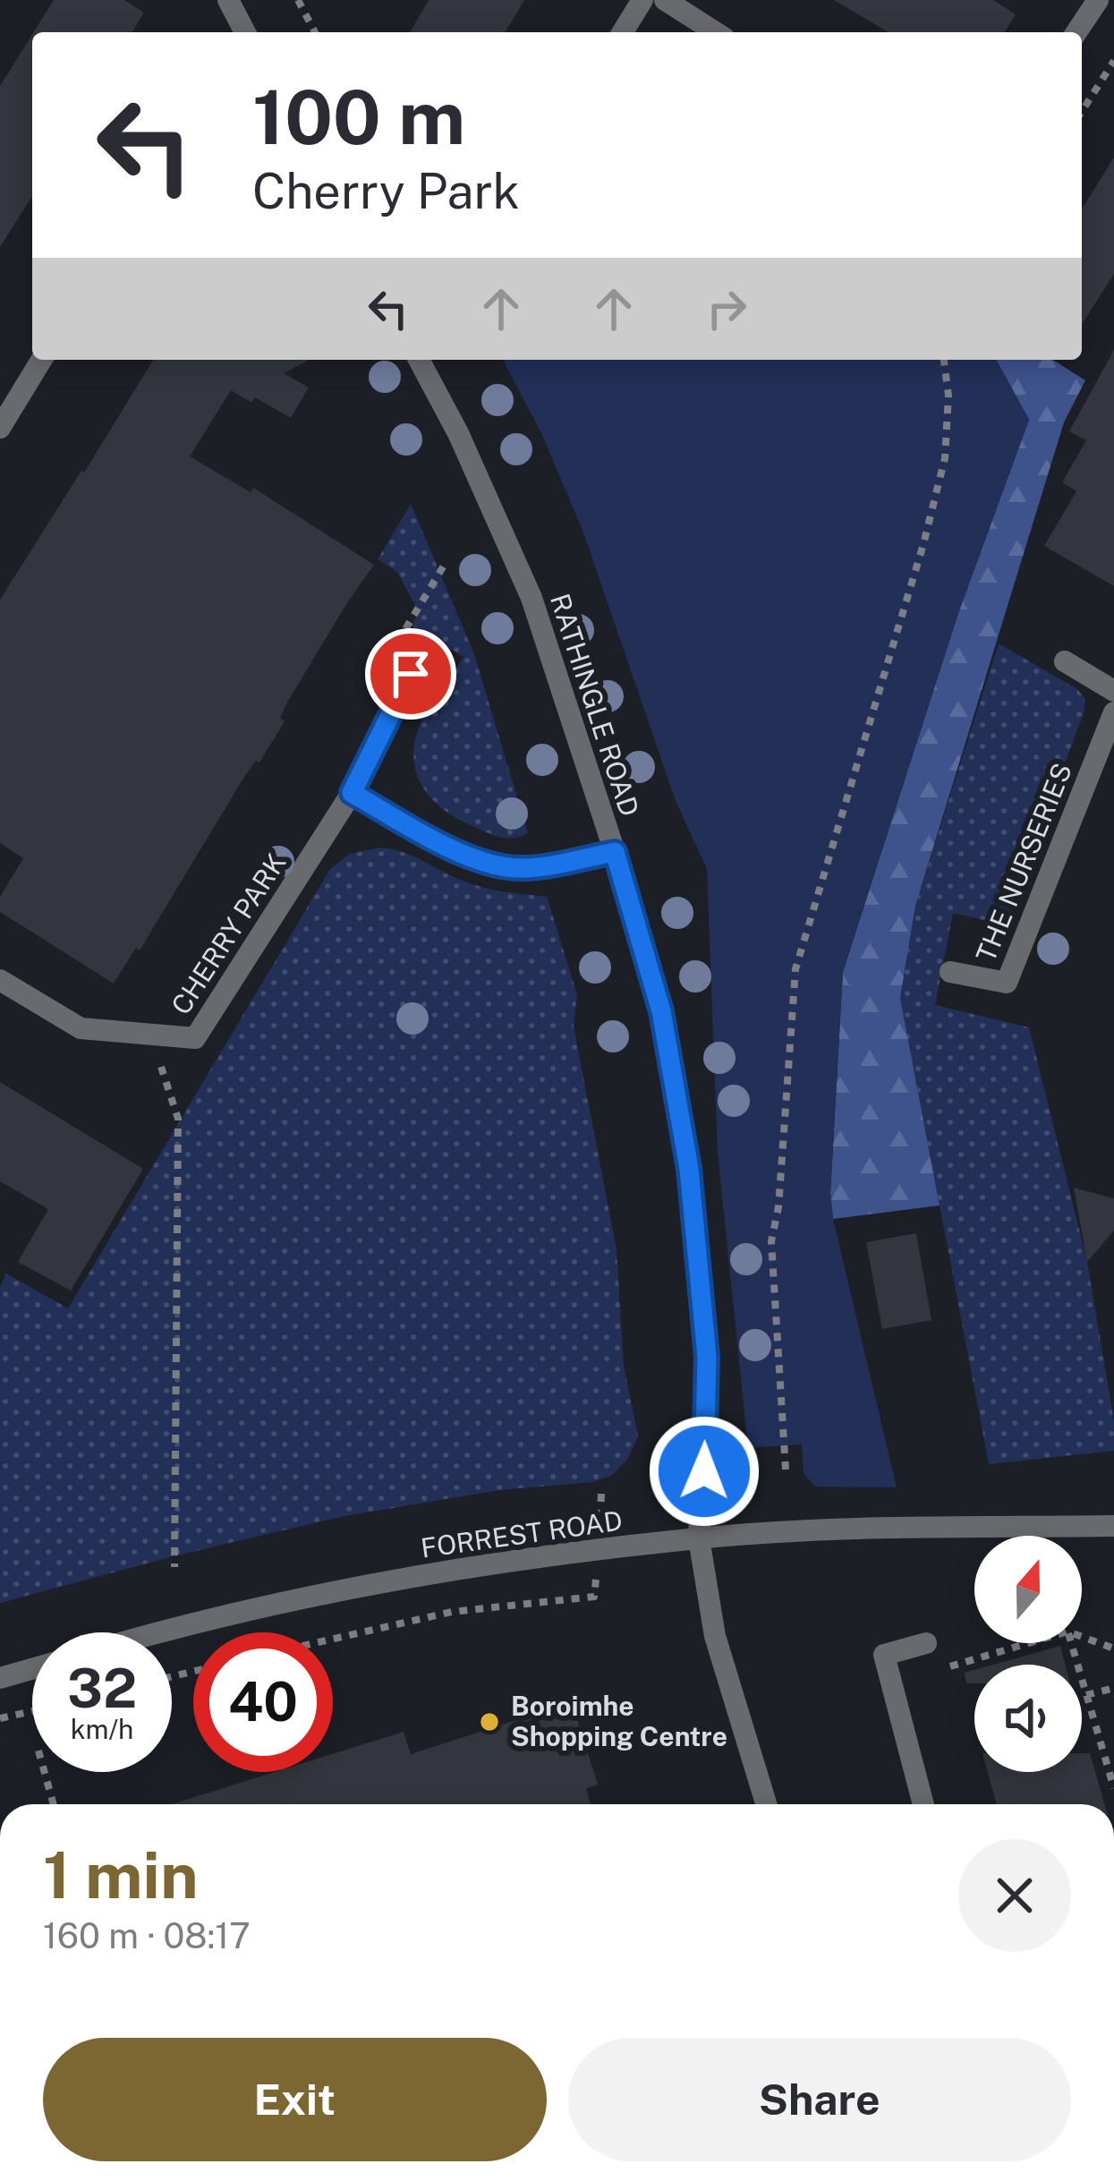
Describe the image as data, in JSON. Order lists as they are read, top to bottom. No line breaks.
{"streets":{"street":["RATHINGLE ROAD","THE NURSERIES","CHERRY PARK","FORREST ROAD"]},"crossings":[["RATHINGLE ROAD","FORREST ROAD"]],"places":["Boroimhe Shopping Centre"],"north":"top","page":{"turn":["100 m","Cherry Park"],"speed":"32 km/h","limit":"40","heading":["1 min","160 m · 08:17"],"buttons":["Exit","Share"]}}
